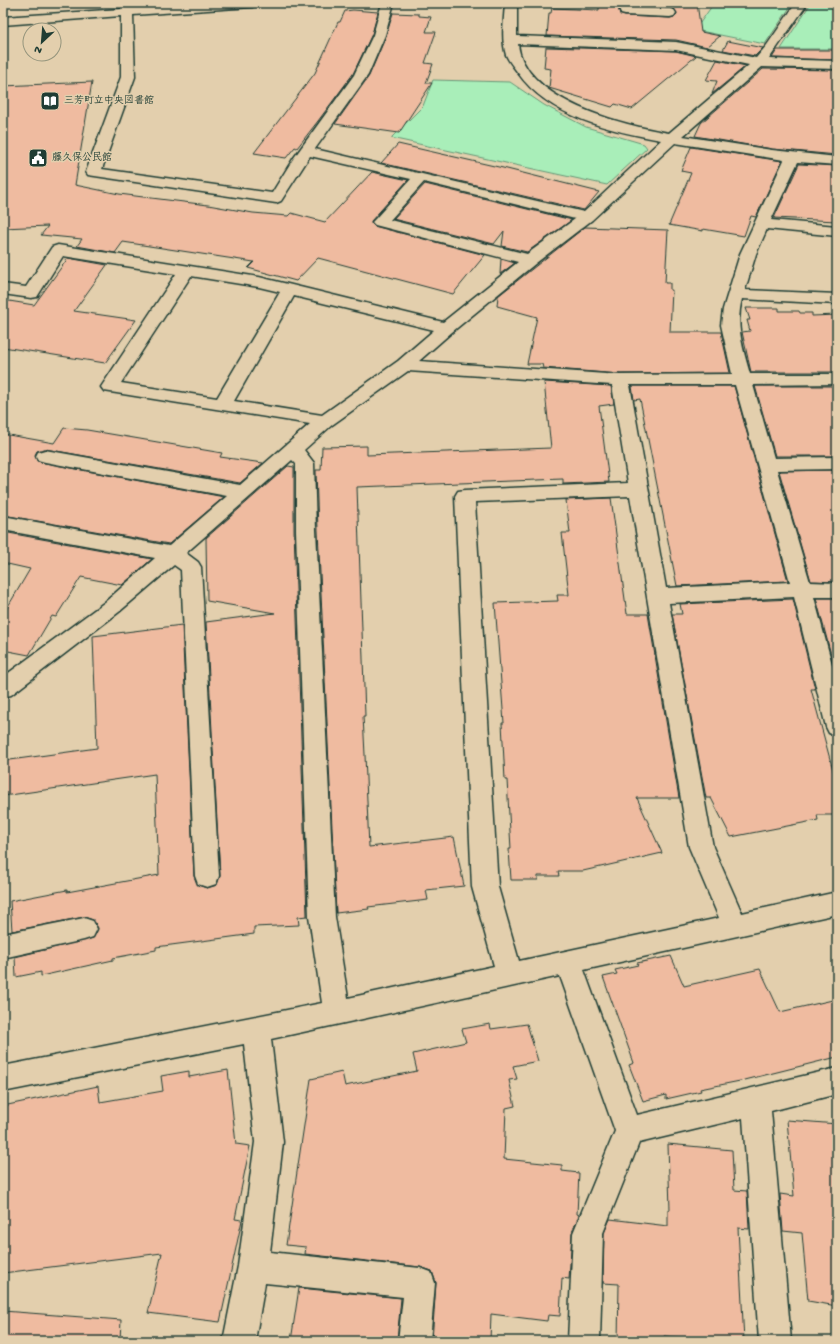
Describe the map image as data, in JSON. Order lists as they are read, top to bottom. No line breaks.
{"places":{"library":["三芳町立中央図書館"],"public building":["藤久保公民館"]},"north":"bottom left"}
